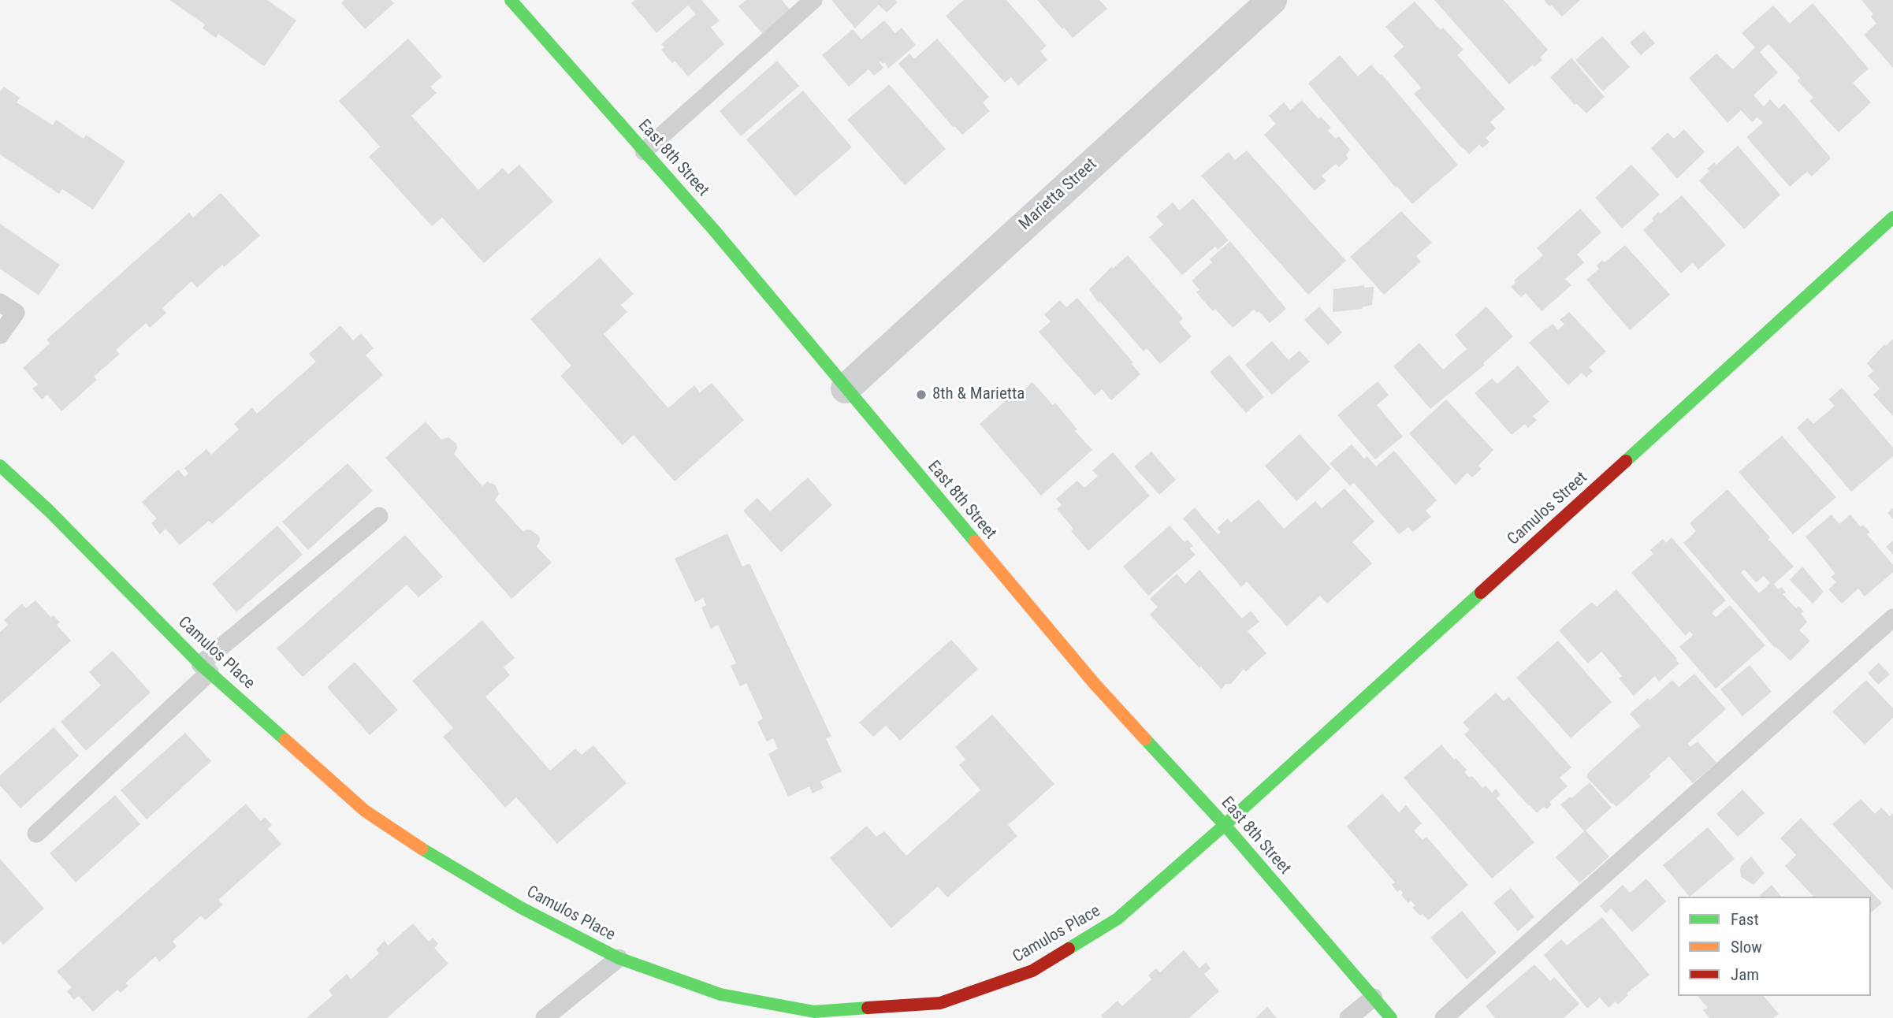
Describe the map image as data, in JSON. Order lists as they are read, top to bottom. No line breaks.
{"streets":{"street":["East 8th Street","Marietta Street","Camulos Street","Camulos Place"]},"crossings":[["East 8th Street","Marietta Street"],["East 8th Street","Camulos Street"],["East 8th Street","Camulos Place"],["Camulos Street","Camulos Place"]],"places":["8th & Marietta"],"legend":["Fast","Slow","Jam"]}
